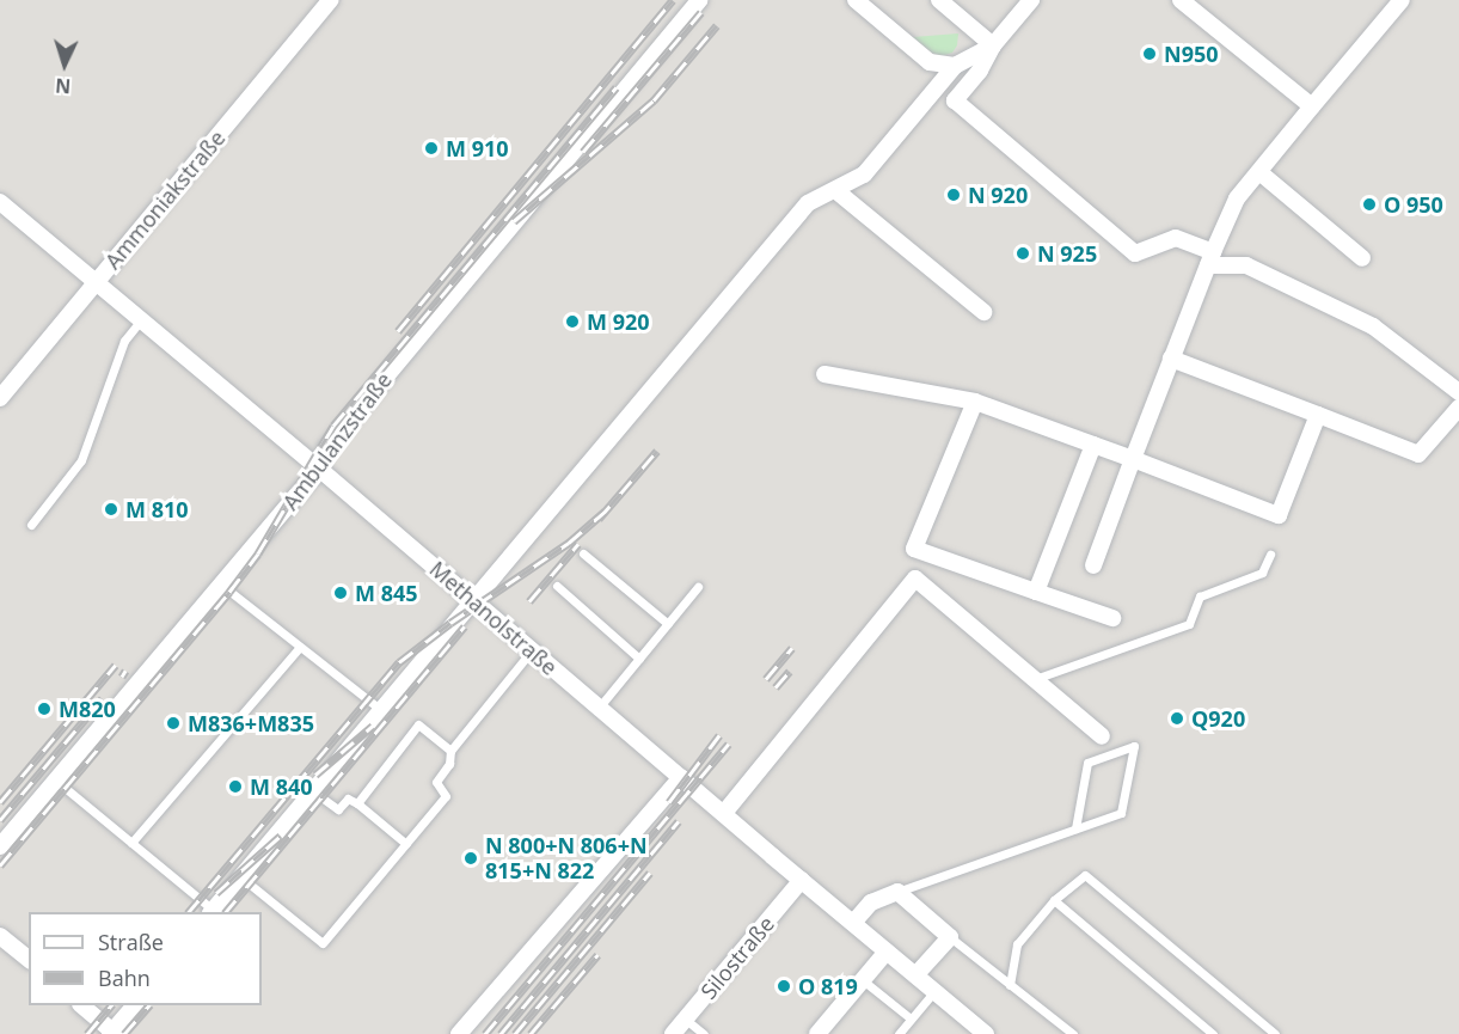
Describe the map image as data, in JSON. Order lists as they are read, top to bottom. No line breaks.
{"streets":{"street":["Ammoniakstraße","Ambulanzstraße","Methanolstraße","Silostraße"]},"crossings":[["Ammoniakstraße","Methanolstraße"],["Ambulanzstraße","Methanolstraße"],["Methanolstraße","Silostraße"]],"places":["N950","M 910","N 920","O 950","N 925","M 920","M 810","M 845","M820","Q920","M836+M835","M 840","N 800+N 806+N 815+N 822","O 819"],"legend":["Straße","Bahn"],"north":"bottom"}
